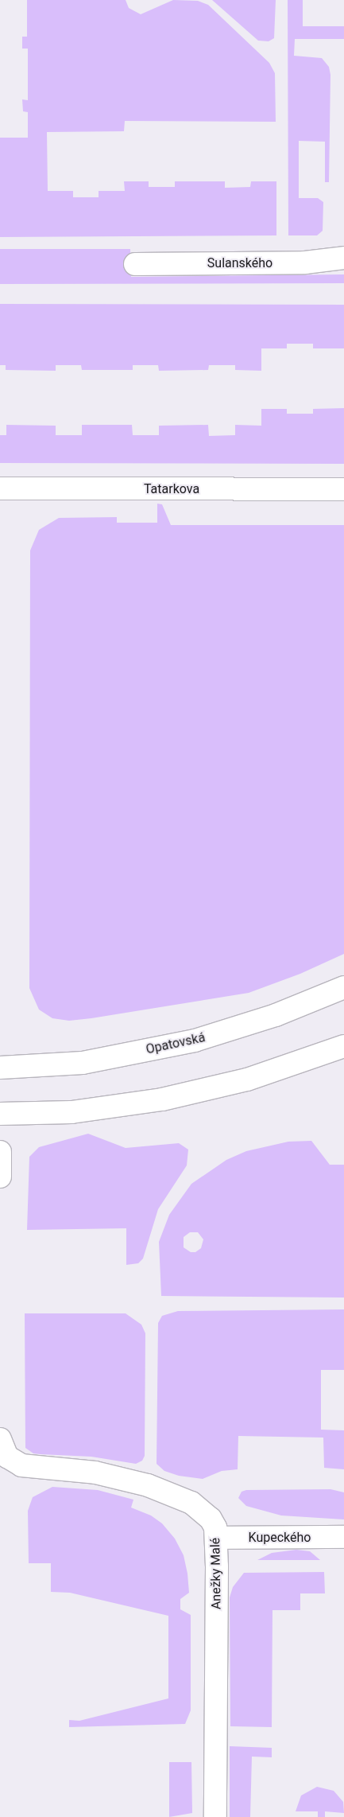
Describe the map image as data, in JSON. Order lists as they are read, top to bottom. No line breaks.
{"streets":{"street":["Sulanského","Tatarkova","Opatovská","Kupeckého","Anežky Malé"]},"crossings":[["Kupeckého","Anežky Malé"]]}
